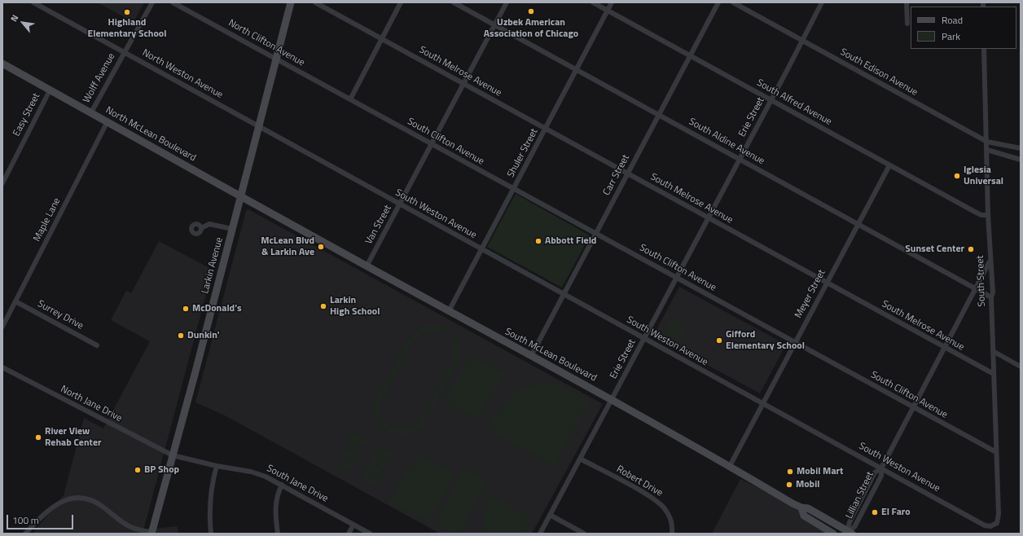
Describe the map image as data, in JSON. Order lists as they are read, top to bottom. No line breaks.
{"streets":{"main road":["North McLean Boulevard","Larkin Avenue","South McLean Boulevard"],"street":["North Clifton Avenue","South Melrose Avenue","South Edison Avenue","North Weston Avenue","Wolff Avenue","South Alfred Avenue","Easy Street","Erie Street","South Clifton Avenue","South Aldine Avenue","Shuler Street","Carr Street","South Weston Avenue","Maple Lane","Van Street","South Street","Meyer Street","Surrey Drive","North Jane Drive","Robert Drive","South Jane Drive","Lillian Street"]},"crossings":[["North Clifton Avenue","South Clifton Avenue"],["North Clifton Avenue","Larkin Avenue"],["South Melrose Avenue","Erie Street"],["South Melrose Avenue","Shuler Street"],["South Melrose Avenue","Carr Street"],["South Melrose Avenue","Van Street"],["South Melrose Avenue","South Street"],["South Melrose Avenue","Meyer Street"],["South Melrose Avenue","Lillian Street"],["South Edison Avenue","Erie Street"],["South Edison Avenue","South Street"],["North Weston Avenue","Wolff Avenue"],["North Weston Avenue","South Weston Avenue"],["North Weston Avenue","Larkin Avenue"],["Wolff Avenue","North McLean Boulevard"],["South Alfred Avenue","Erie Street"],["South Alfred Avenue","Shuler Street"],["South Alfred Avenue","Carr Street"],["South Alfred Avenue","South Street"],["South Alfred Avenue","Meyer Street"],["Easy Street","North McLean Boulevard"],["Erie Street","South Clifton Avenue"],["Erie Street","South Aldine Avenue"],["Erie Street","South Weston Avenue"],["Erie Street","South McLean Boulevard"],["Erie Street","Robert Drive"],["North McLean Boulevard","Maple Lane"],["North McLean Boulevard","Larkin Avenue"],["North McLean Boulevard","South McLean Boulevard"],["South Clifton Avenue","Shuler Street"],["South Clifton Avenue","Carr Street"],["South Clifton Avenue","Van Street"],["South Clifton Avenue","South Street"],["South Clifton Avenue","Meyer Street"],["South Clifton Avenue","Lillian Street"],["South Aldine Avenue","Shuler Street"],["South Aldine Avenue","Carr Street"],["South Aldine Avenue","Van Street"],["South Aldine Avenue","South Street"],["South Aldine Avenue","Meyer Street"],["South Aldine Avenue","Lillian Street"],["Shuler Street","South Weston Avenue"],["Shuler Street","South McLean Boulevard"],["Carr Street","South Weston Avenue"],["Carr Street","South McLean Boulevard"],["South Weston Avenue","Van Street"],["South Weston Avenue","South Street"],["South Weston Avenue","Meyer Street"],["South Weston Avenue","Lillian Street"],["Maple Lane","Surrey Drive"],["Van Street","South McLean Boulevard"],["Larkin Avenue","North Jane Drive"],["Larkin Avenue","South Jane Drive"],["South Street","Lillian Street"],["Meyer Street","South McLean Boulevard"],["South McLean Boulevard","Lillian Street"],["North Jane Drive","South Jane Drive"]],"places":["Uzbek American Association of Chicago","Highland Elementary School","Iglesia Universal","Abbott Field","McLean Blvd & Larkin Ave","Sunset Center","Larkin High School","McDonald's","Dunkin'","Gifford Elementary School","River View Rehab Center","BP Shop","Mobil Mart","Mobil","El Faro"],"legend":["Road","Park"],"scale_bar":"100 m","north":"top left"}
